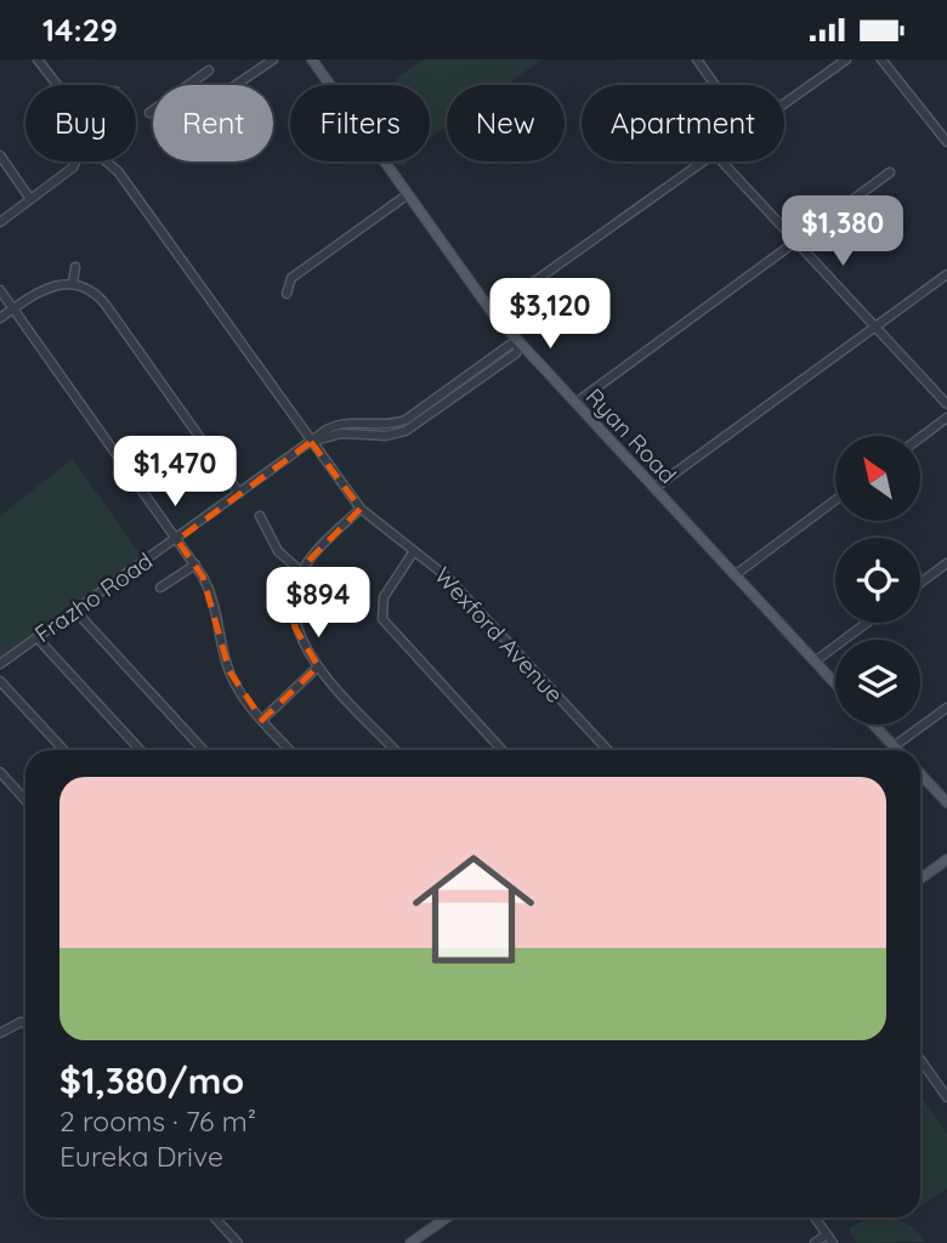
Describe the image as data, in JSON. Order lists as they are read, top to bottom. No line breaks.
{"streets":{"main road":["Ryan Road"],"street":["Frazho Road","Wexford Avenue"]},"crossings":[["Ryan Road","Frazho Road"],["Frazho Road","Wexford Avenue"]],"north":"top left","page":{"status":"14:29","chip":["Buy","Rent","Filters","New","Apartment"],"price":["$1,380","$3,120","$1,470","$894"],"list":[{"name":"$1,380/mo","note":"2 rooms · 76 m² · Eureka Drive"}]}}
